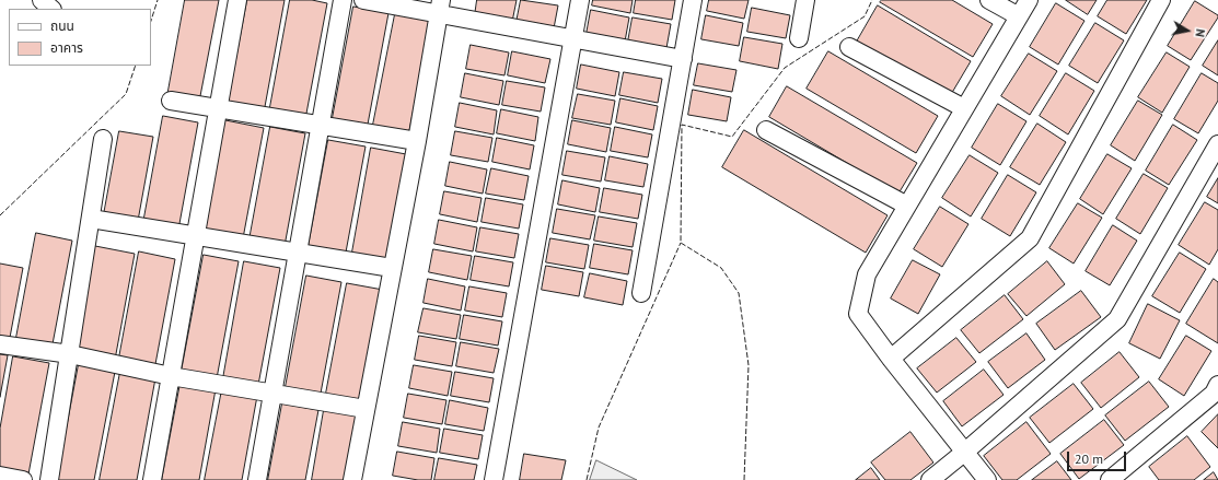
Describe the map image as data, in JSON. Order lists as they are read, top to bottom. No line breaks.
{"legend":["ถนน","อาคาร"],"scale_bar":"20 m","north":"right"}
